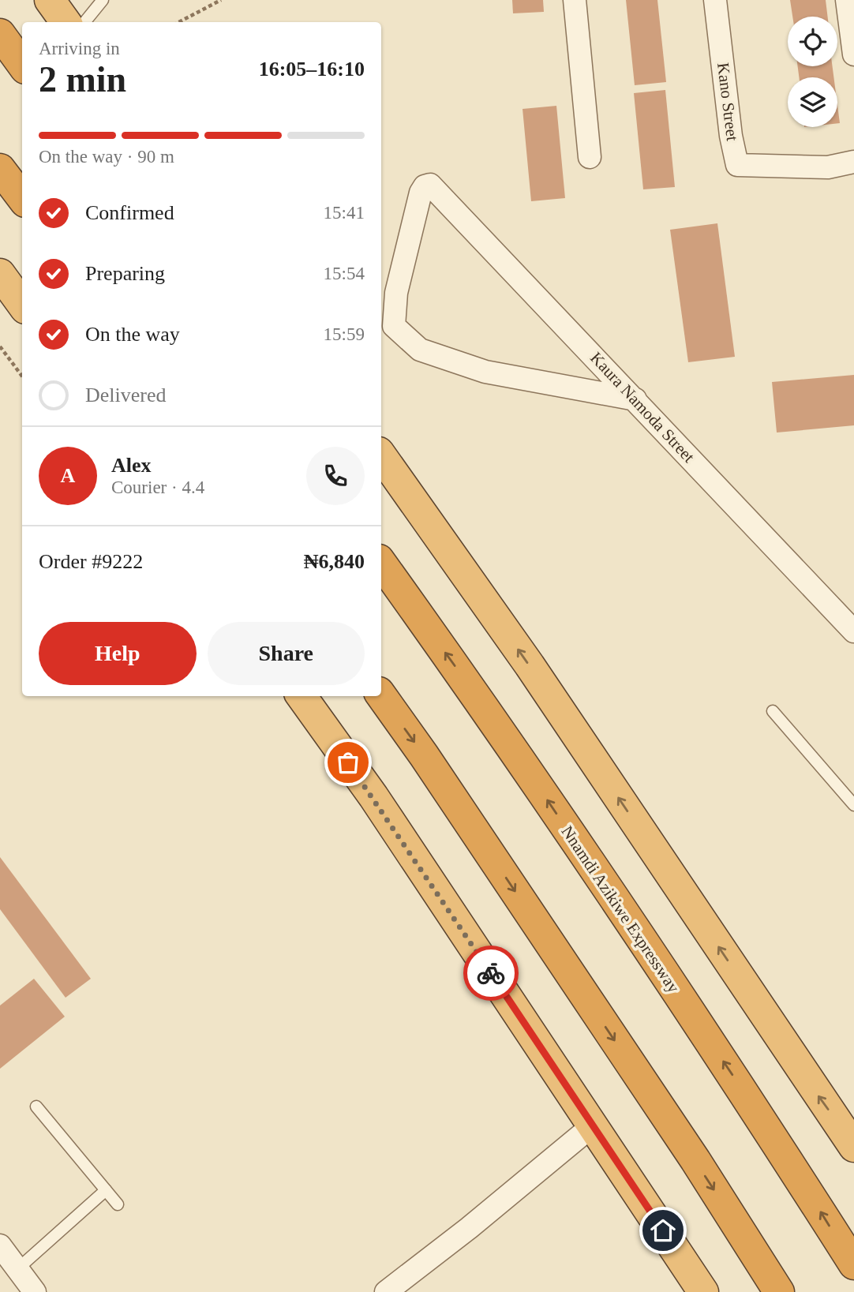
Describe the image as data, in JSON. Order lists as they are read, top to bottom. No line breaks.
{"streets":{"highway":["Nnamdi Azikiwe Expressway"],"street":["Kano Street","Kaura Namoda Street"]},"page":{"heading":["2 min","Arriving in","16:05–16:10"],"panel":["Alex","Courier · 4.4","Order #9222","₦6,840"],"bar":"On the way · 90 m","list":[["Confirmed","15:41"],["Preparing","15:54"],["On the way","15:59"],"Delivered"],"round":"A","buttons":["Help","Share"]}}
